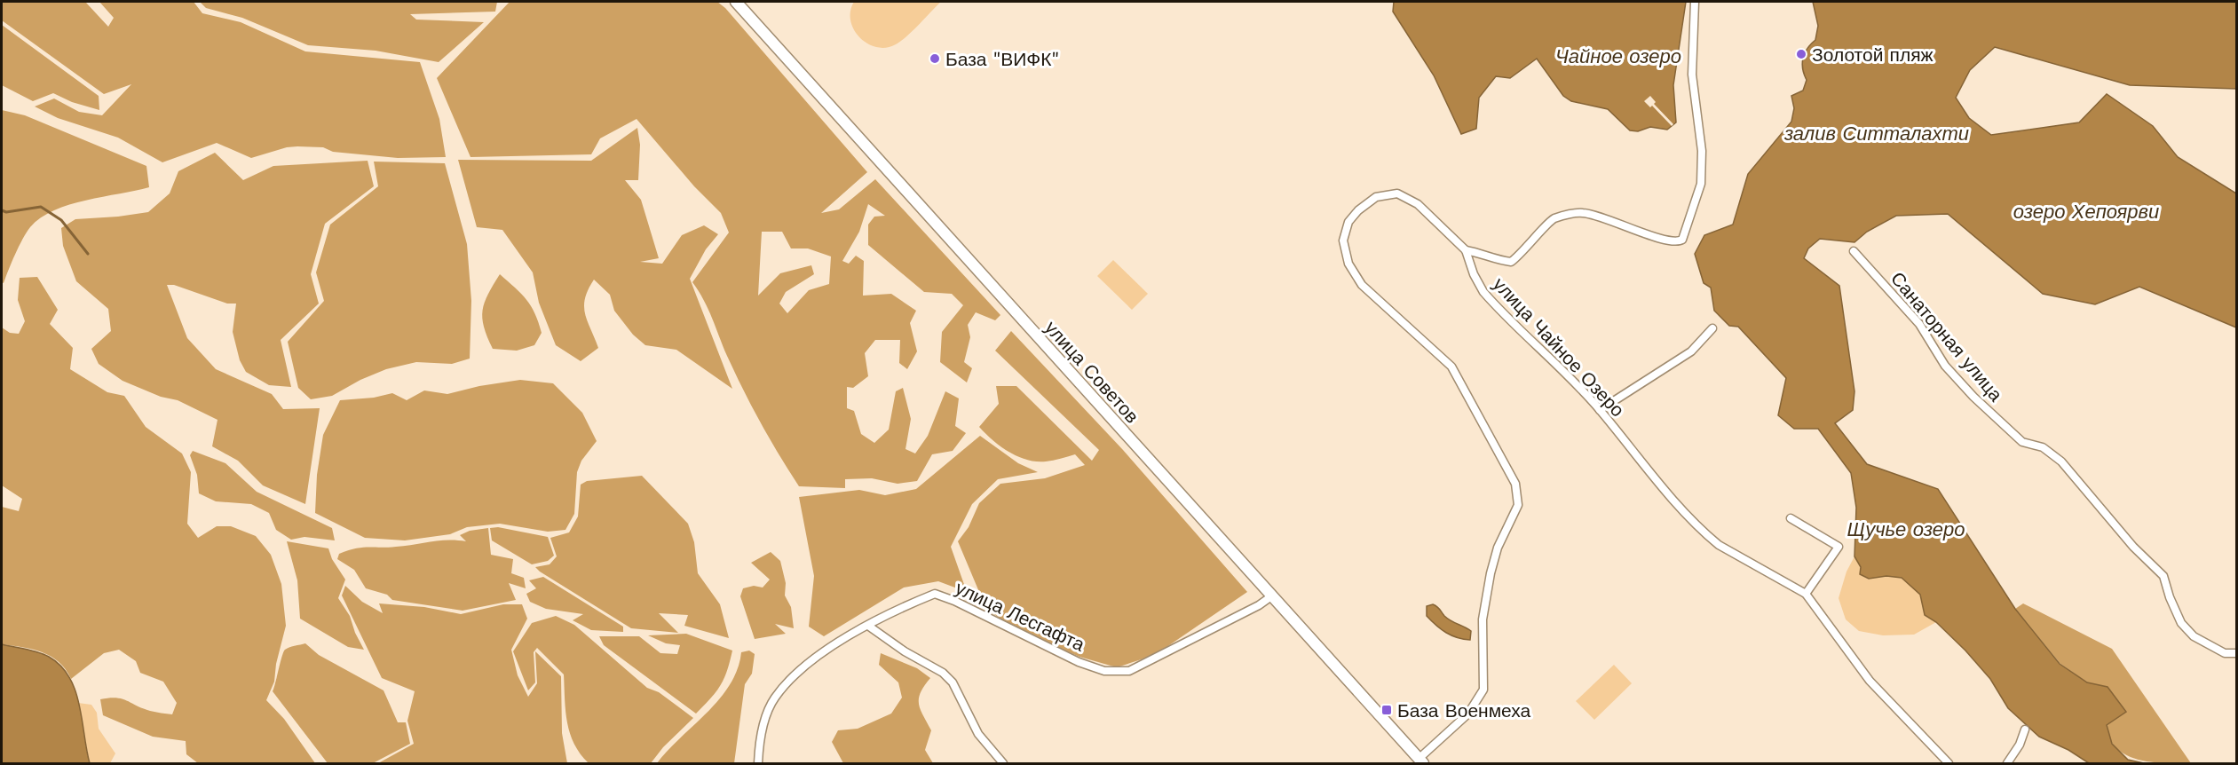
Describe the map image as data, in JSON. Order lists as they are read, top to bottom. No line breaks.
{"streets":{"main road":["улица Советов"],"street":["Санаторная улица","улица Чайное Озеро","улица Лесгафта"]},"crossings":[["улица Советов","улица Лесгафта"]],"water":["Чайное озеро","залив Ситталахти","озеро Хепоярви","Щучье озеро"],"places":{"other":["Золотой пляж","База \"ВИФК\""],"transit":["База Военмеха"]}}
